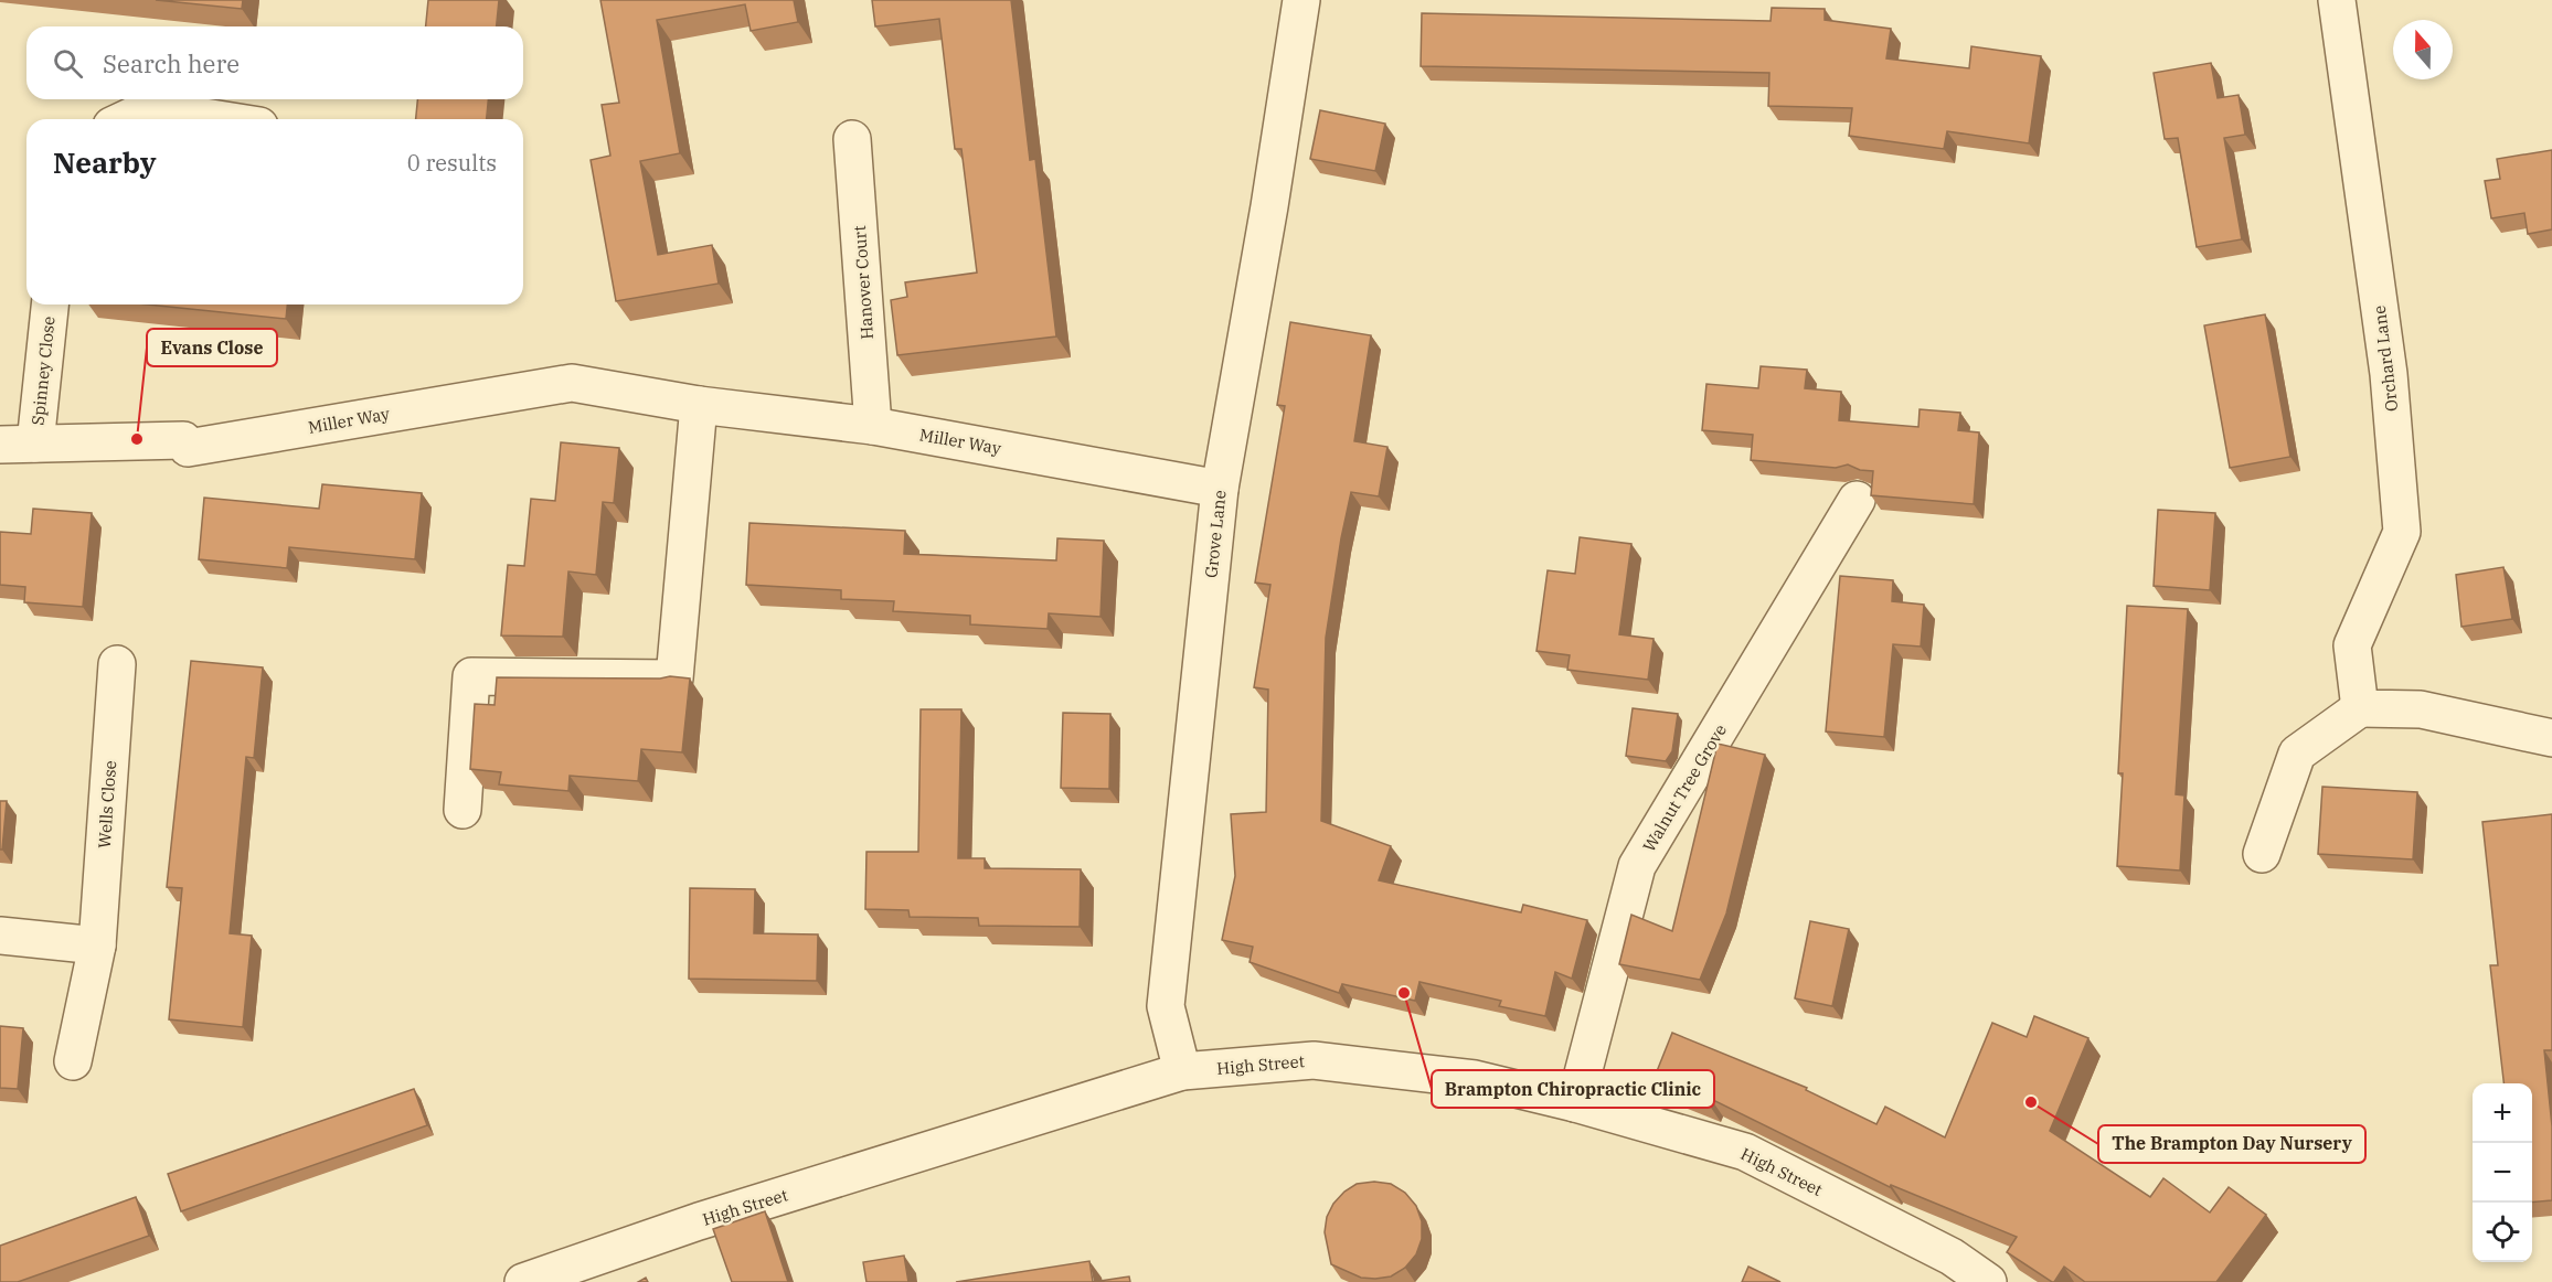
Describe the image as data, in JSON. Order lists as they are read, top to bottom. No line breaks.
{"streets":{"street":["Hanover Court","Orchard Lane","Spinney Close","Miller Way","Grove Lane","Walnut Tree Grove","Wells Close","High Street"]},"crossings":[["Hanover Court","Miller Way"],["Spinney Close","Miller Way"],["Miller Way","Grove Lane"],["Grove Lane","High Street"],["Walnut Tree Grove","High Street"]],"places":["Evans Close","Brampton Chiropractic Clinic","The Brampton Day Nursery"],"north":"top","page":{"search":"Search here","heading":["Nearby","0 results"],"map_buttons":["+","−"]}}
